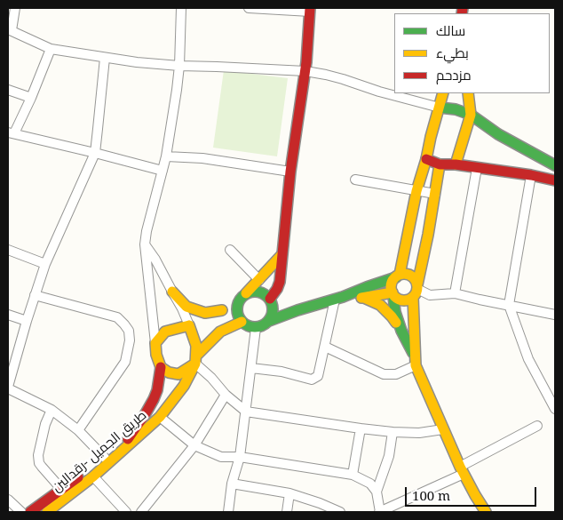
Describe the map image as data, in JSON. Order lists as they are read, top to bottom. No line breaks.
{"streets":{"street":["طريق الجميل -رقدالين"]},"legend":["سالك","بطيء","مزدحم"],"scale_bar":"100 m"}
